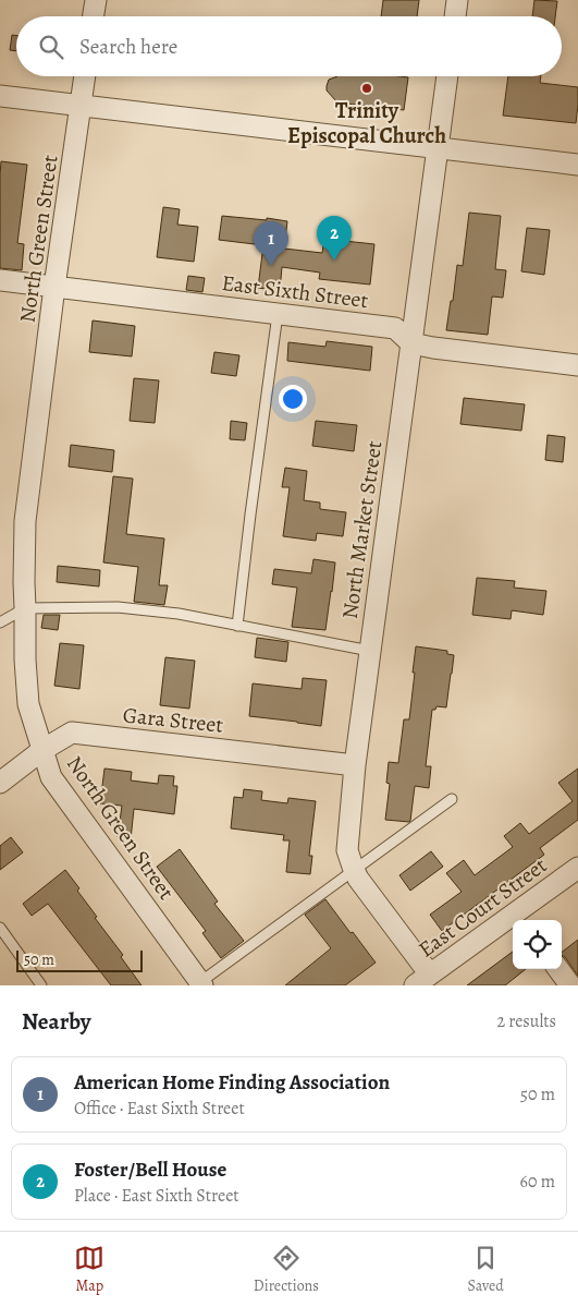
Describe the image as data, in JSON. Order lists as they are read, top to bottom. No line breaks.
{"streets":{"street":["North Green Street","East Sixth Street","North Market Street","Gara Street","East Court Street"]},"crossings":[["North Green Street","East Sixth Street"],["North Green Street","Gara Street"],["East Sixth Street","North Market Street"],["North Market Street","Gara Street"],["North Market Street","East Court Street"]],"places":["Trinity Episcopal Church"],"scale_bar":"50 m","page":{"search":"Search here","pins":["2","1"],"scale":"50 m","heading":["Nearby","2 results"],"list":[{"mark":"1","name":"American Home Finding Association","note":"Office · East Sixth Street","value":"50 m"},{"mark":"2","name":"Foster/Bell House","note":"Place · East Sixth Street","value":"60 m"}],"nav":["Map","Directions","Saved"]}}
